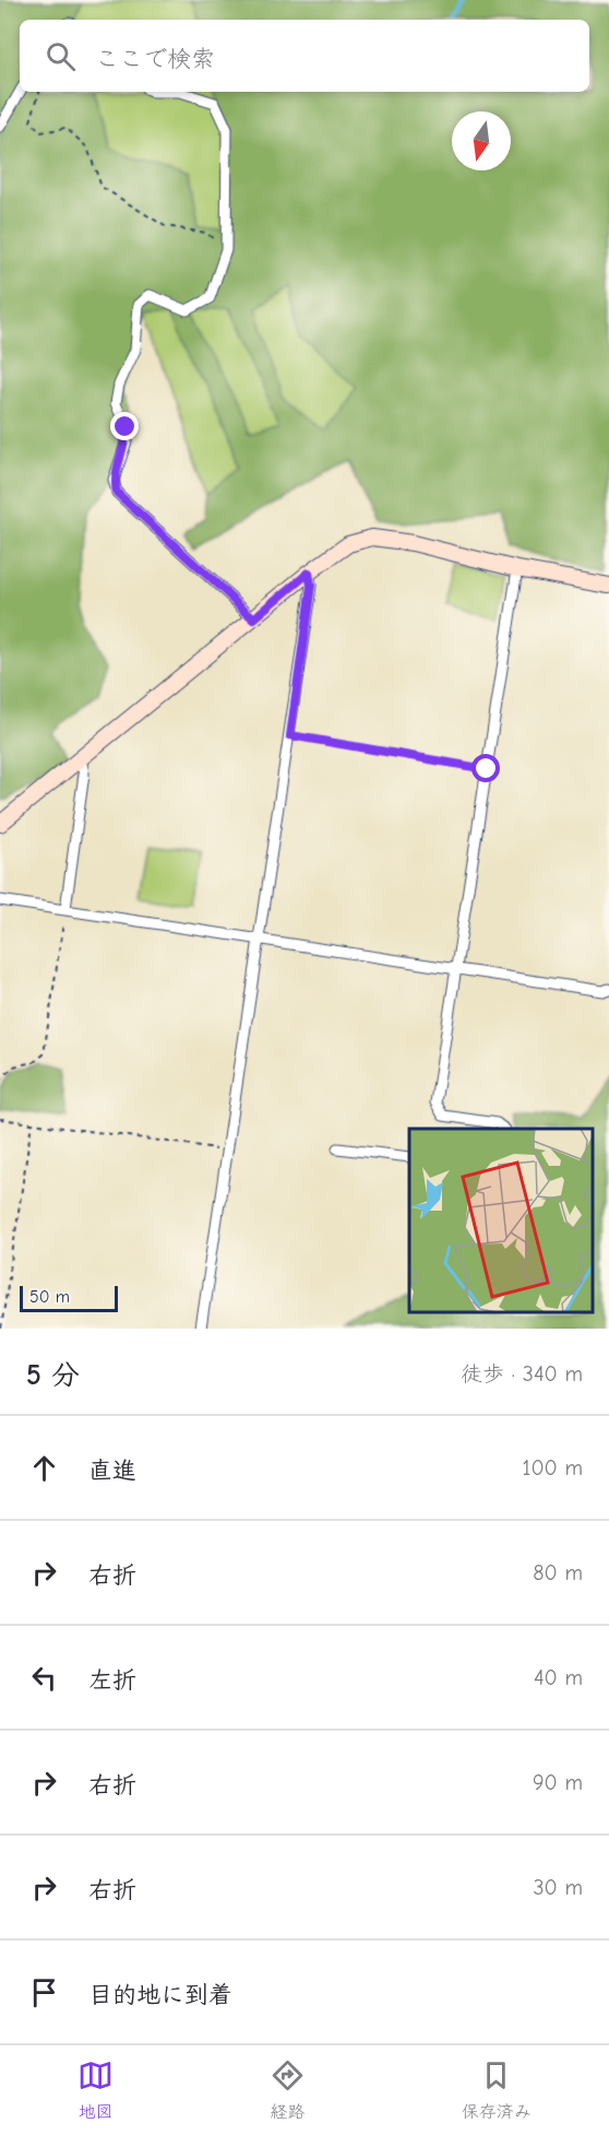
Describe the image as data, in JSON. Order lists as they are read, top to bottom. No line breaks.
{"scale_bar":"50 m","north":"bottom","page":{"search":"ここで検索","scale":"50 m","heading":["5 分","徒歩 · 340 m"],"list":[["直進","100 m"],["右折","80 m"],["左折","40 m"],["右折","90 m"],["右折","30 m"],"目的地に到着"],"nav":["地図","経路","保存済み"]}}
